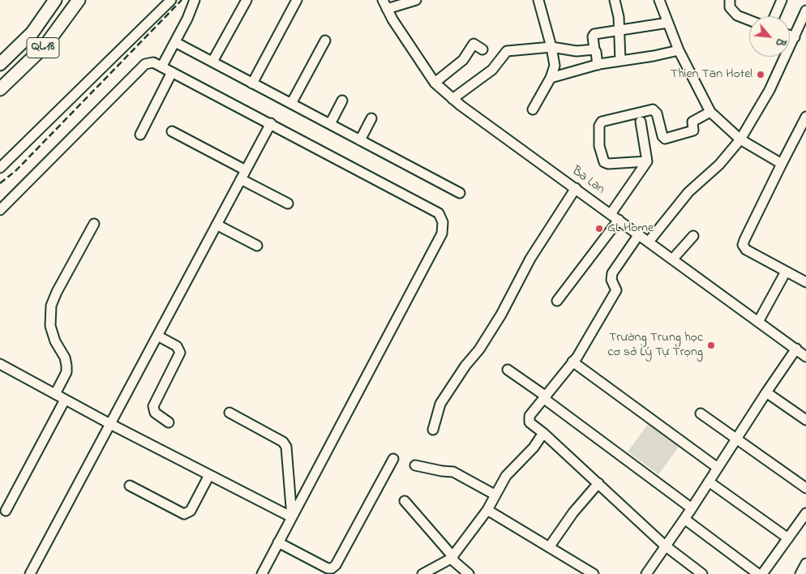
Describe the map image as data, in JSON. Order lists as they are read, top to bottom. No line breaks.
{"streets":{"main road":["QL.18"],"street":["Ba Lan"]},"places":["Thien Tan Hotel","GL Home","Trường Trung học cơ sở Lý Tự Trọng"],"north":"bottom right"}
